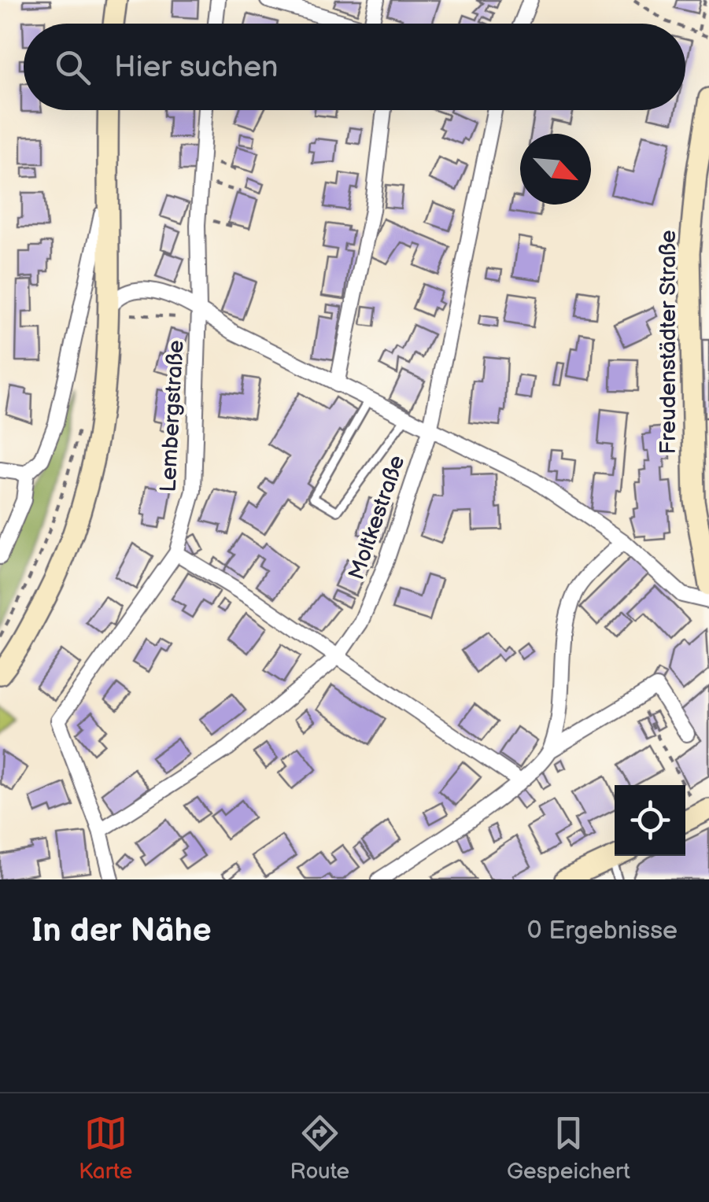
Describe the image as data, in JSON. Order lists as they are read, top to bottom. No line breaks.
{"streets":{"main road":["Freudenstädter Straße"],"street":["Lembergstraße","Moltkestraße"]},"crossings":[["Lembergstraße","Moltkestraße"]],"north":"bottom right","page":{"search":"Hier suchen","heading":["In der Nähe","0 Ergebnisse"],"nav":["Karte","Route","Gespeichert"]}}
